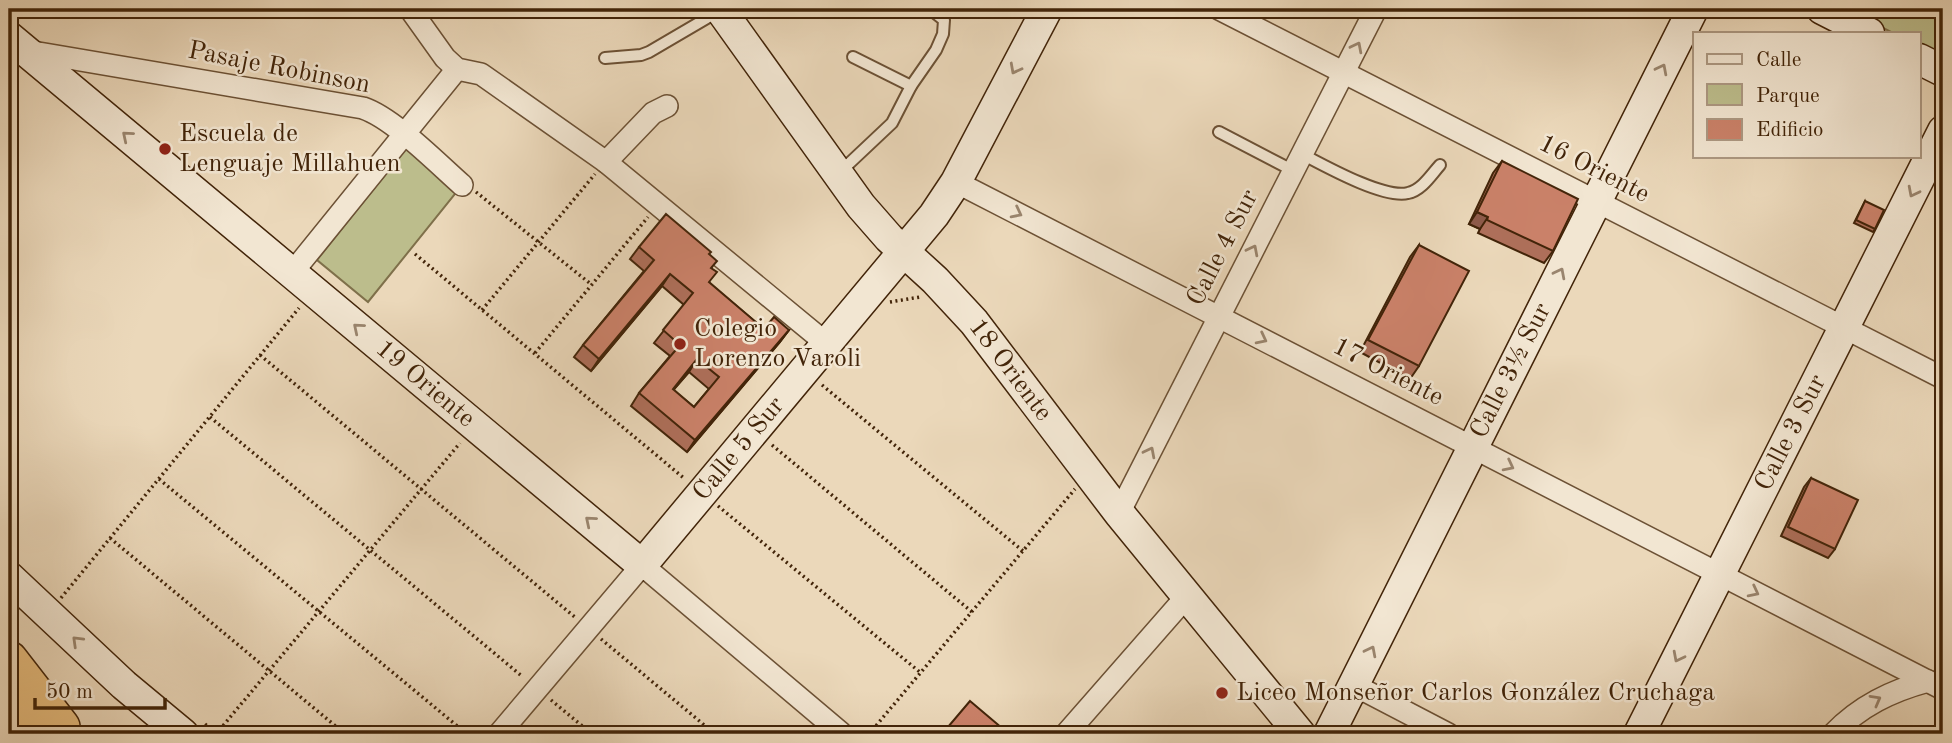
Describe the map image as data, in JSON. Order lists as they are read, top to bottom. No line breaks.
{"streets":{"street":["Pasaje Robinson","16 Oriente","Calle 4 Sur","18 Oriente","Calle 3½ Sur","17 Oriente","19 Oriente","Calle 3 Sur","Calle 5 Sur"]},"crossings":[["Pasaje Robinson","19 Oriente"],["16 Oriente","Calle 4 Sur"],["16 Oriente","Calle 3½ Sur"],["16 Oriente","Calle 3 Sur"],["Calle 4 Sur","18 Oriente"],["Calle 4 Sur","17 Oriente"],["18 Oriente","Calle 5 Sur"],["Calle 3½ Sur","17 Oriente"],["17 Oriente","Calle 3 Sur"],["17 Oriente","Calle 5 Sur"],["19 Oriente","Calle 5 Sur"]],"one_way":["Calle 4 Sur","Calle 3½ Sur","17 Oriente","19 Oriente","Calle 3 Sur"],"places":["Escuela de Lenguaje Millahuen","Colegio Lorenzo Varoli","Liceo Monseñor Carlos González Cruchaga"],"legend":["Calle","Parque","Edificio"],"scale_bar":"50 m"}
